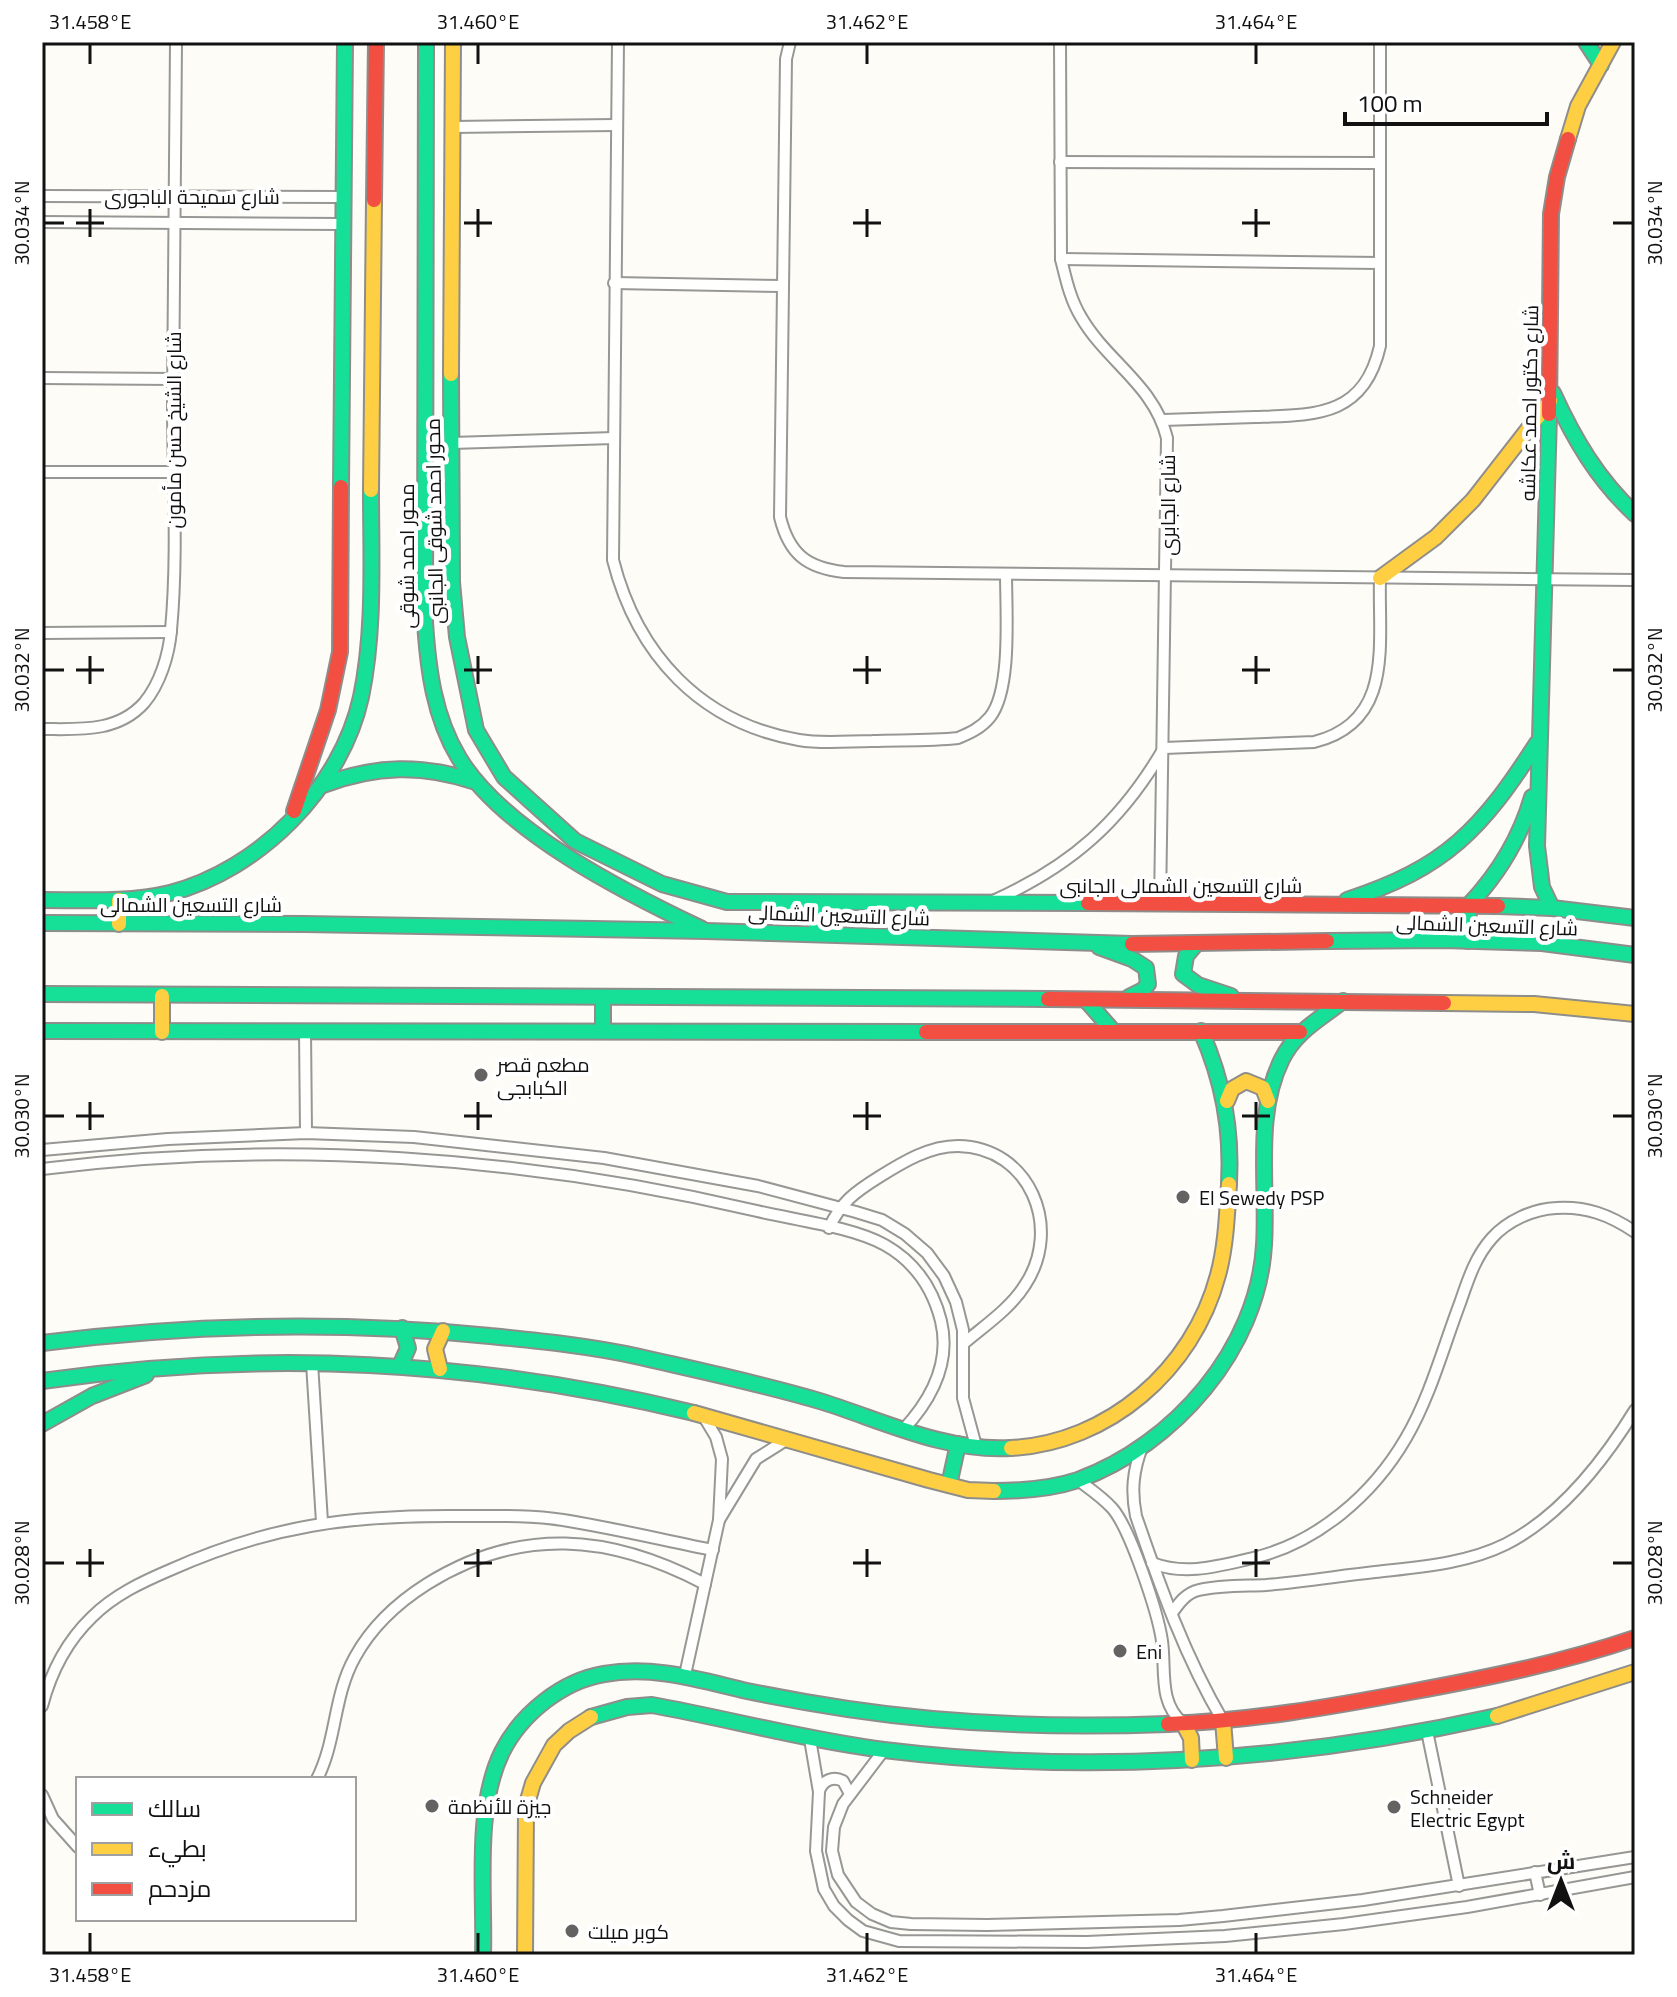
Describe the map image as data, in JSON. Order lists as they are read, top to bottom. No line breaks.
{"streets":{"street":["شارع سميحة الباجورى","شارع دكتور احمد عكاشه","شارع الشيخ حسن مأمون","شارع الجابرى","محور احمد شوقى الجانبى","محور احمد شوقى","شارع التسعين الشمالى الجانبى","شارع التسعين الشمالى"]},"crossings":[["شارع سميحة الباجورى","شارع الشيخ حسن مأمون"],["شارع دكتور احمد عكاشه","شارع التسعين الشمالى الجانبى"],["شارع الجابرى","شارع التسعين الشمالى الجانبى"],["محور احمد شوقى الجانبى","شارع التسعين الشمالى الجانبى"],["محور احمد شوقى","شارع التسعين الشمالى"]],"places":["مطعم قصر الكبابجى","El Sewedy PSP","Eni","جيزة للأنظمة","Schneider Electric Egypt","كوبر ميلت"],"legend":["سالك","بطيء","مزدحم"],"scale_bar":"100 m","north":"top","coordinates":["31.458°E","31.460°E","31.462°E","31.464°E","30.034°N","30.032°N","30.030°N","30.028°N"]}
